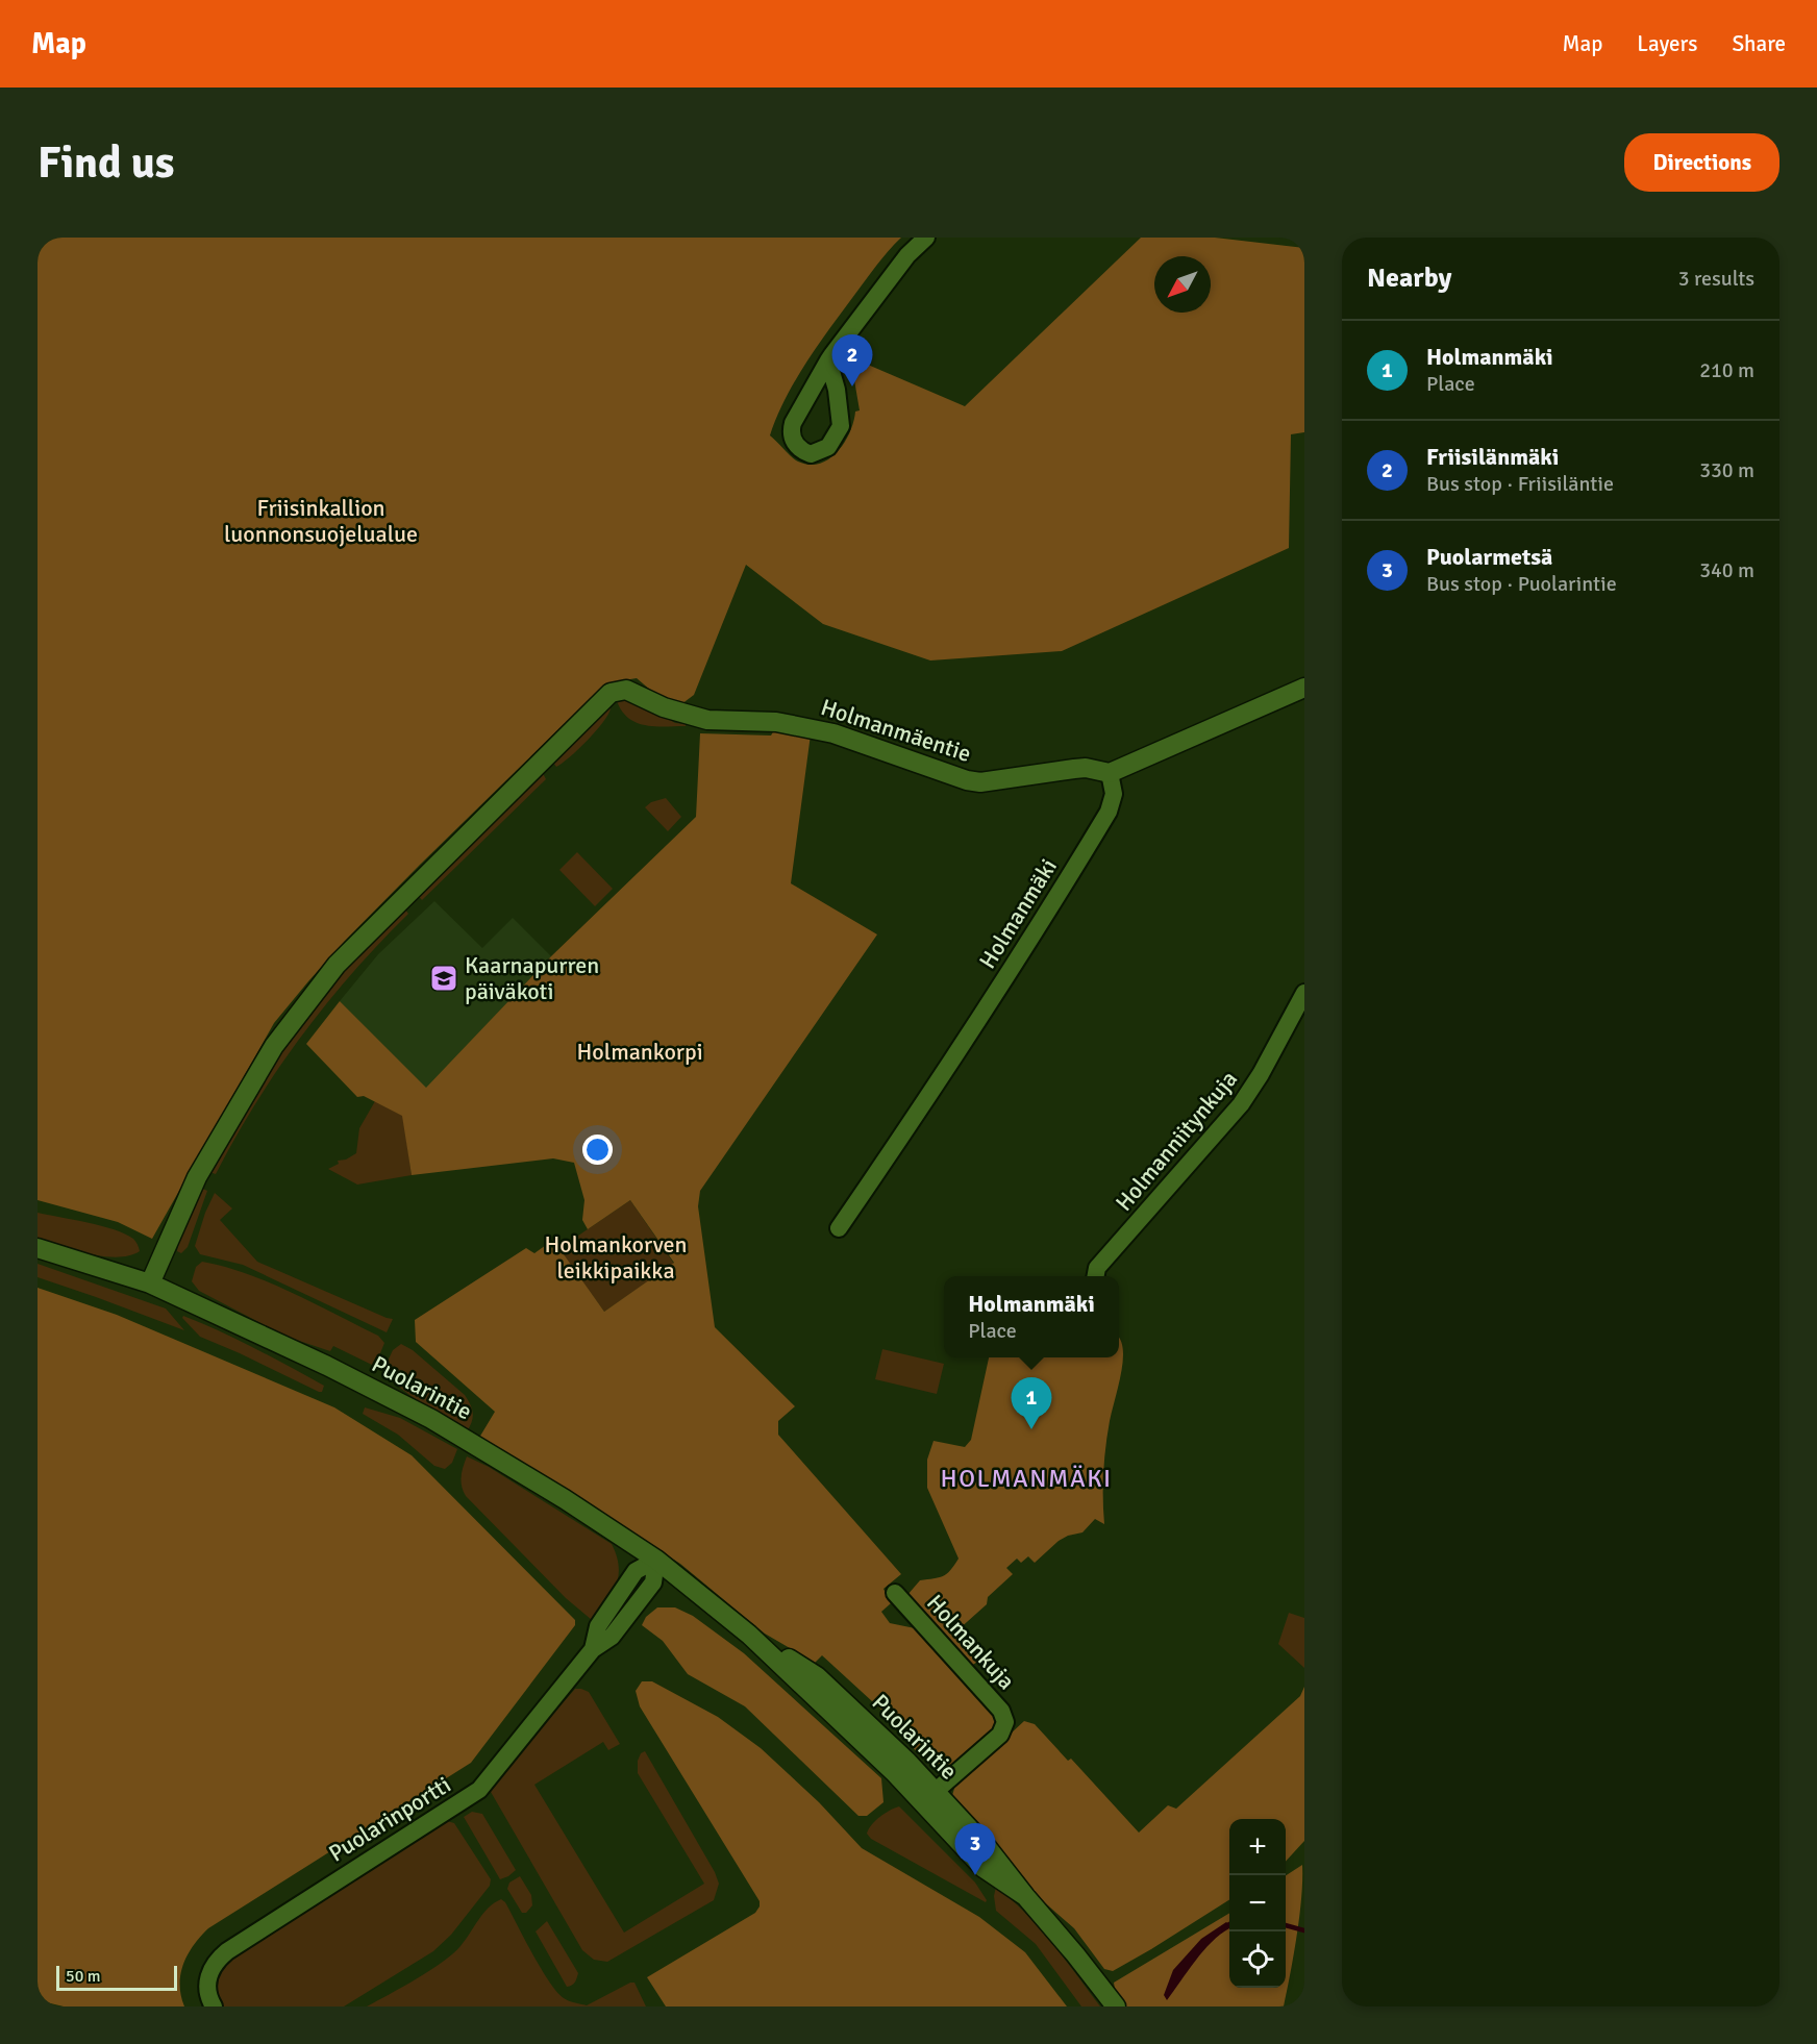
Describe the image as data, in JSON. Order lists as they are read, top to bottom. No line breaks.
{"streets":{"street":["Holmanmäentie","Holmanmäki","Holmanniitynkuja","Puolarintie","Holmankuja","Puolarinportti"]},"crossings":[["Holmanmäentie","Holmanmäki"],["Holmanmäentie","Puolarintie"],["Puolarintie","Holmankuja"],["Puolarintie","Puolarinportti"]],"districts":["HOLMANMÄKI"],"parks":["Friisinkallion luonnonsuojelualue","Holmankorpi","Holmankorven leikkipaikka"],"places":{"school or university":["Kaarnapurren päiväkoti"]},"scale_bar":"50 m","north":"bottom left","page":{"header":"Map","nav":["Map","Layers","Share"],"buttons":"Directions","title":"Find us","heading":["Nearby","3 results"],"list":[{"mark":"1","name":"Holmanmäki","note":"Place","value":"210 m"},{"mark":"2","name":"Friisilänmäki","note":"Bus stop · Friisiläntie","value":"330 m"},{"mark":"3","name":"Puolarmetsä","note":"Bus stop · Puolarintie","value":"340 m"}],"pins":["2","1","3"],"popup":["Holmanmäki","Place"],"map_buttons":["+","−"],"scale":"50 m"}}
